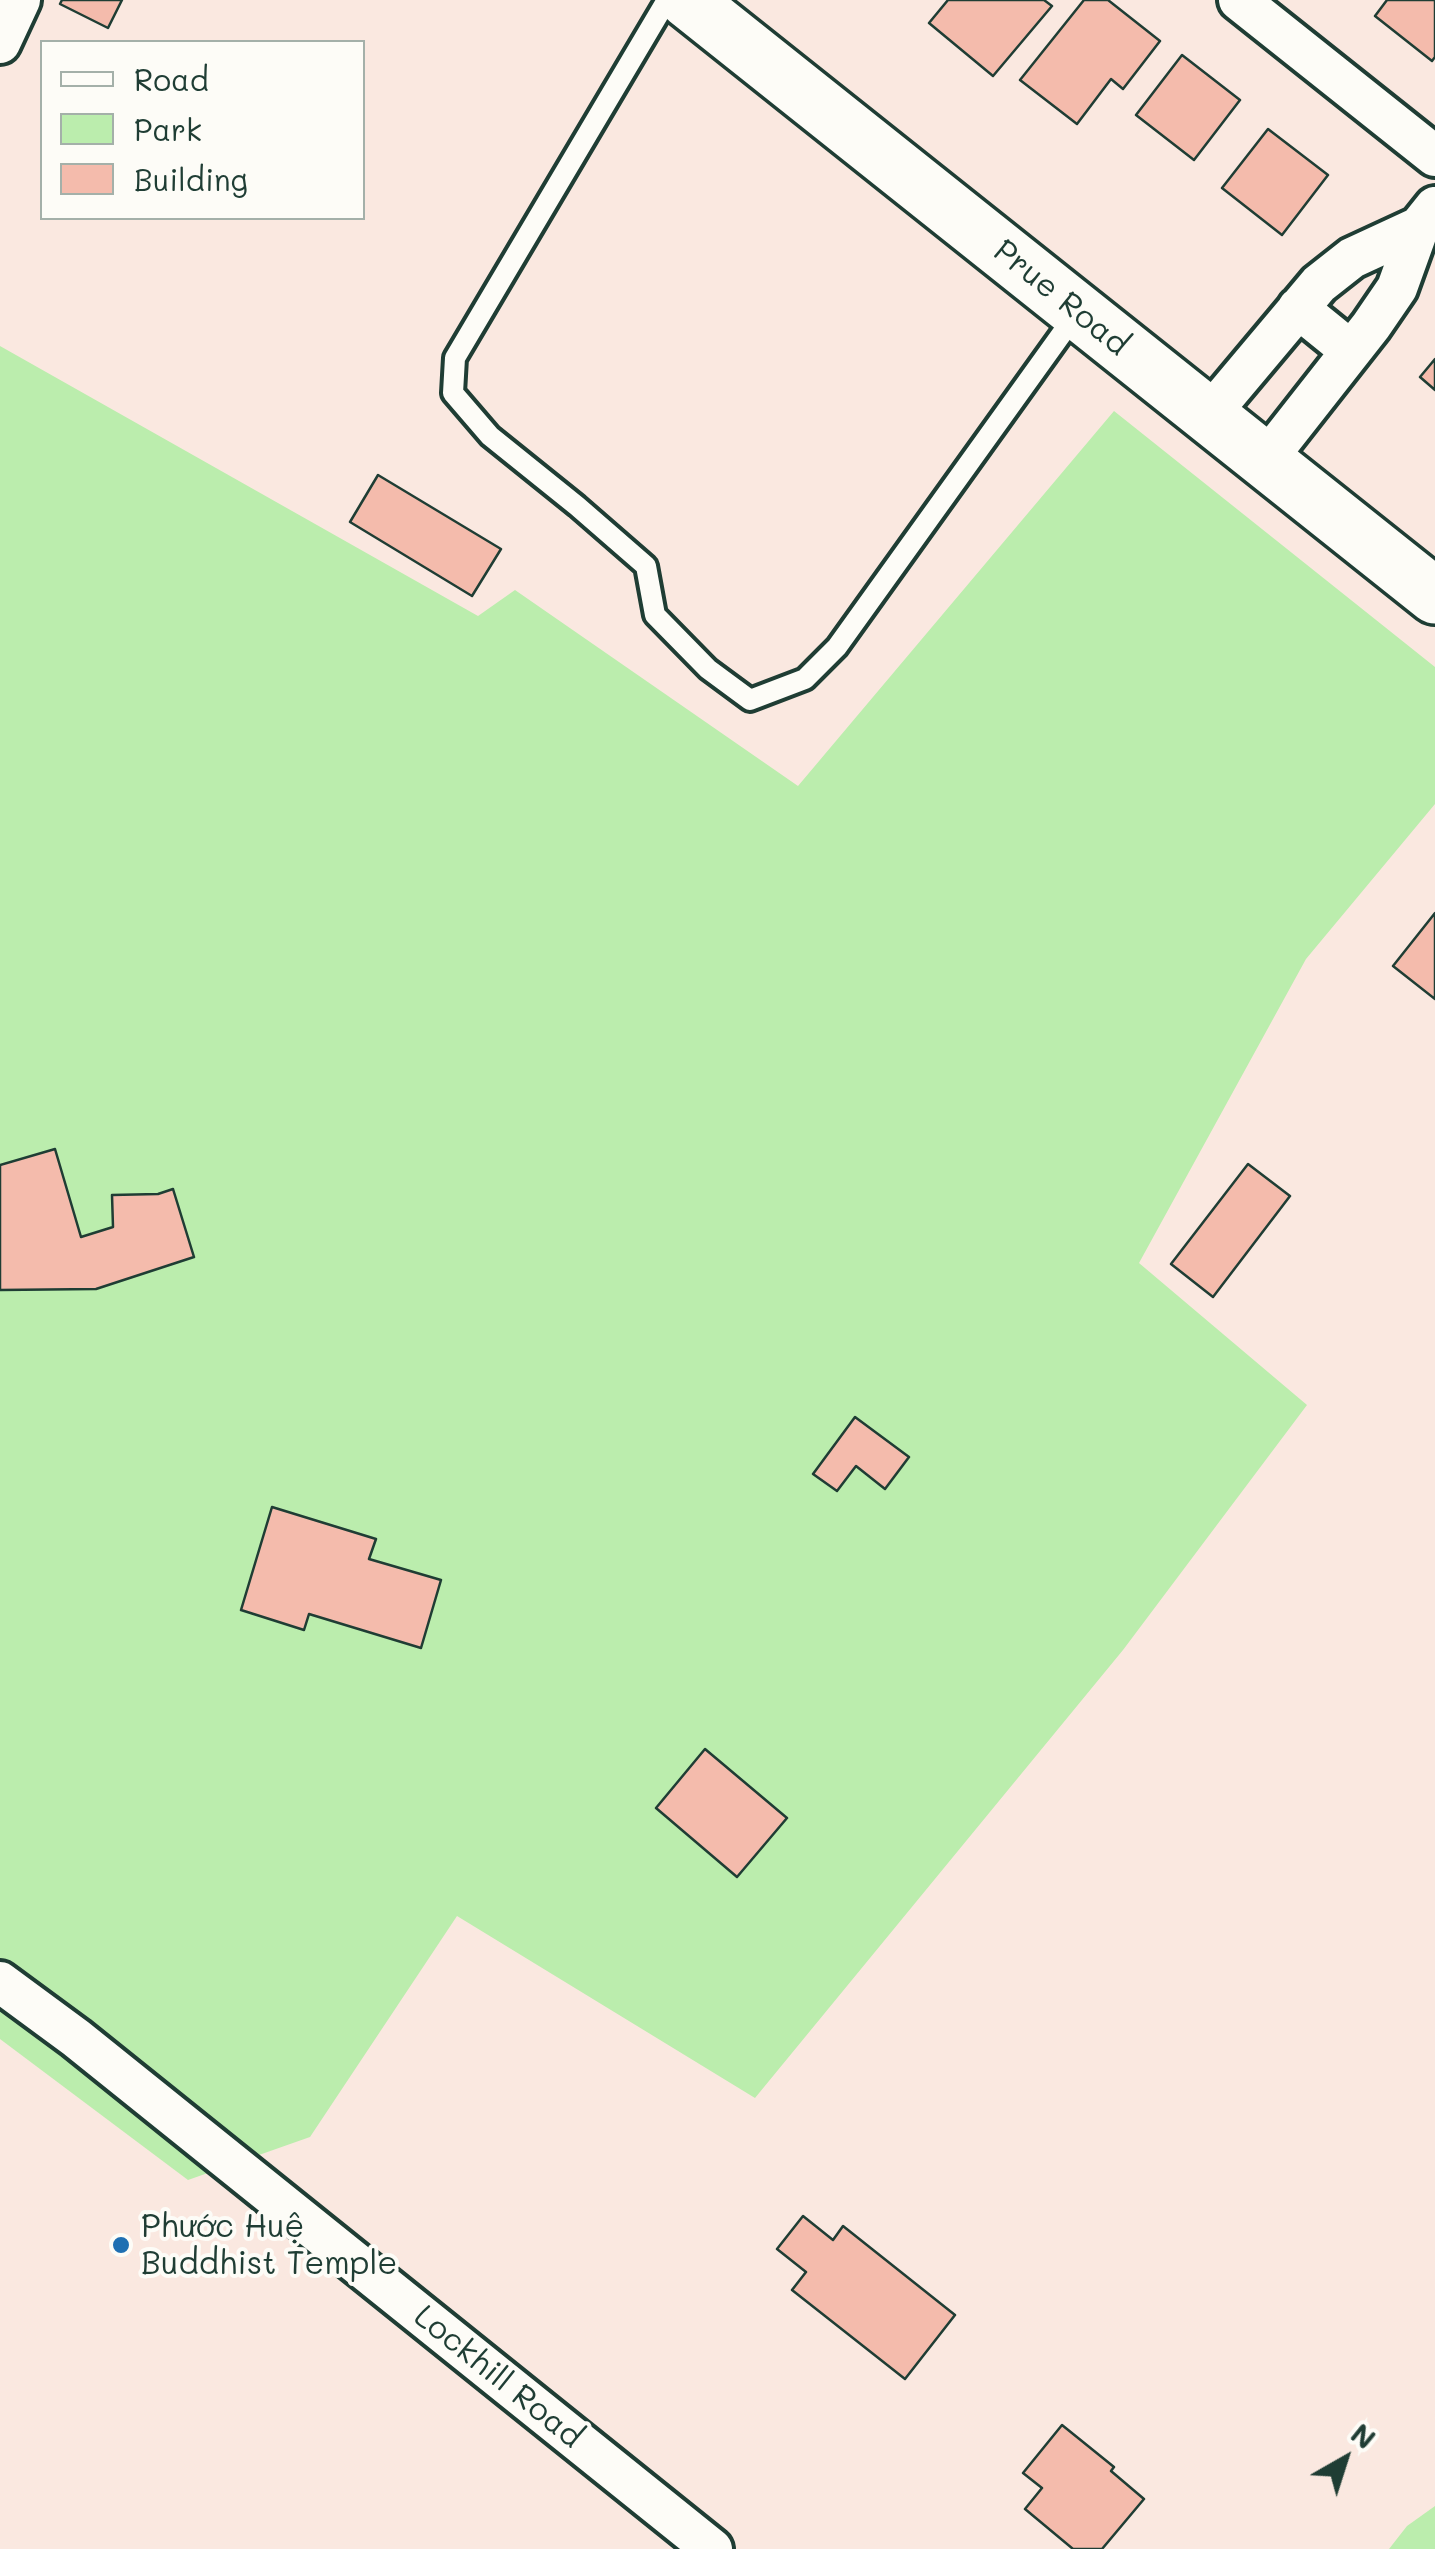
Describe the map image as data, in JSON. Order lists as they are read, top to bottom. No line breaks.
{"streets":{"main road":["Prue Road"],"street":["Lockhill Road"]},"places":["Phước Huệ Buddhist Temple"],"legend":["Road","Park","Building"],"north":"top right"}
